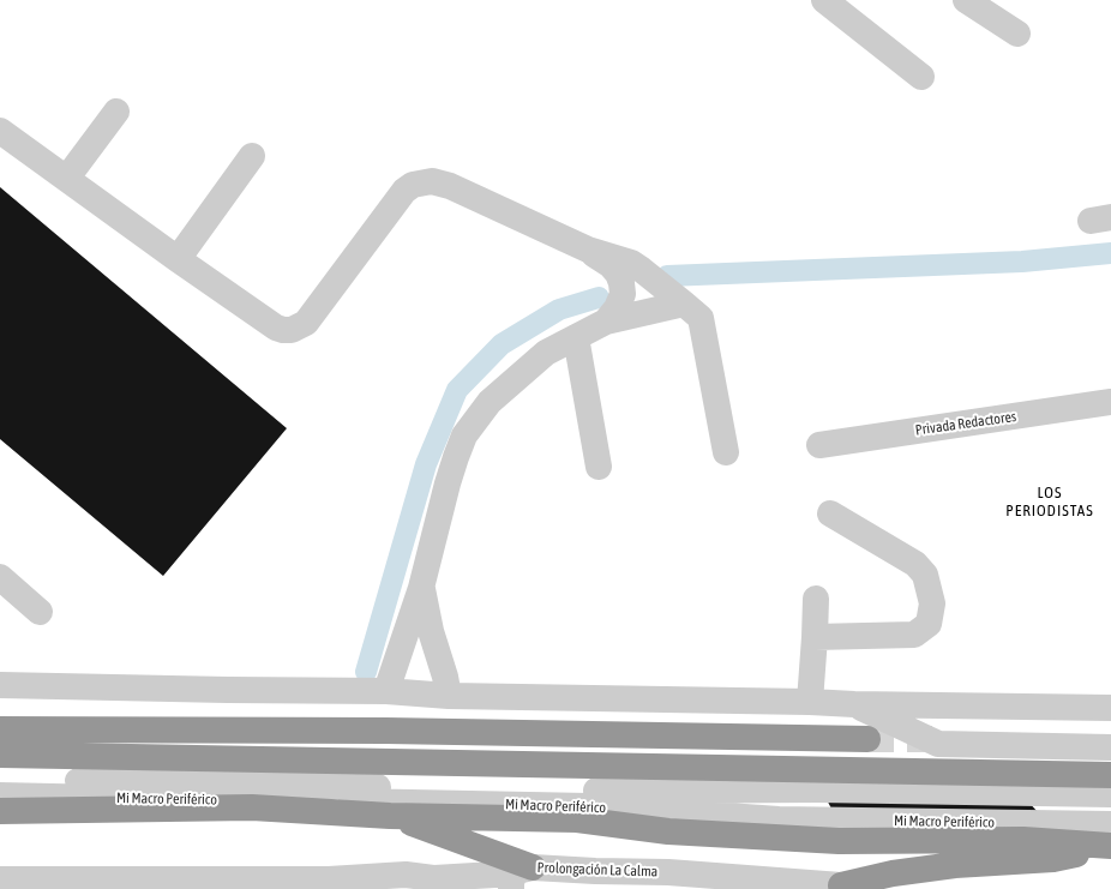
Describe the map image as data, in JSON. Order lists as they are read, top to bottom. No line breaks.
{"streets":{"street":["Privada Redactores","Mi Macro Periférico","Prolongación La Calma"]},"districts":["LOS PERIODISTAS"]}
